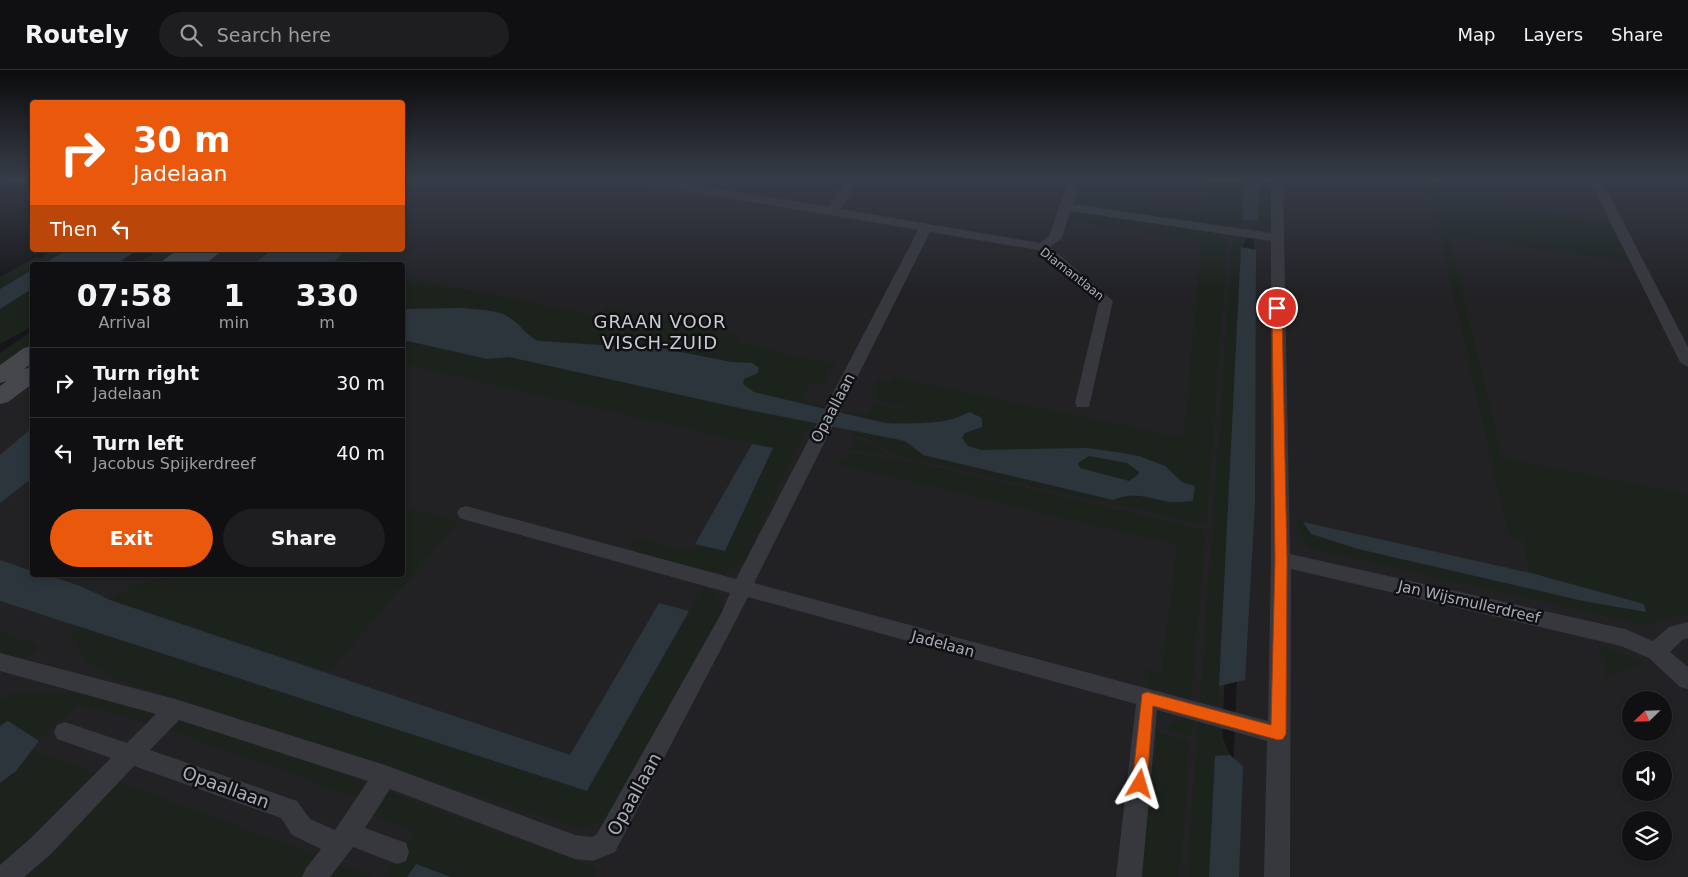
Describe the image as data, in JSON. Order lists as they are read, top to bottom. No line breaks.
{"streets":{"street":["Diamantlaan","Opaallaan","Jan Wijsmullerdreef","Jadelaan"]},"crossings":[["Diamantlaan","Opaallaan"],["Opaallaan","Jadelaan"]],"districts":["GRAAN VOOR VISCH-ZUID"],"north":"bottom left","page":{"header":"Routely","search":"Search here","nav":["Map","Layers","Share"],"turn":["30 m","Jadelaan"],"then":"Then","eta":["07:58","Arrival","1","min","330","m"],"list":[{"name":"Turn right","note":"Jadelaan","value":"30 m"},{"name":"Turn left","note":"Jacobus Spijkerdreef","value":"40 m"}],"buttons":["Exit","Share"]}}
